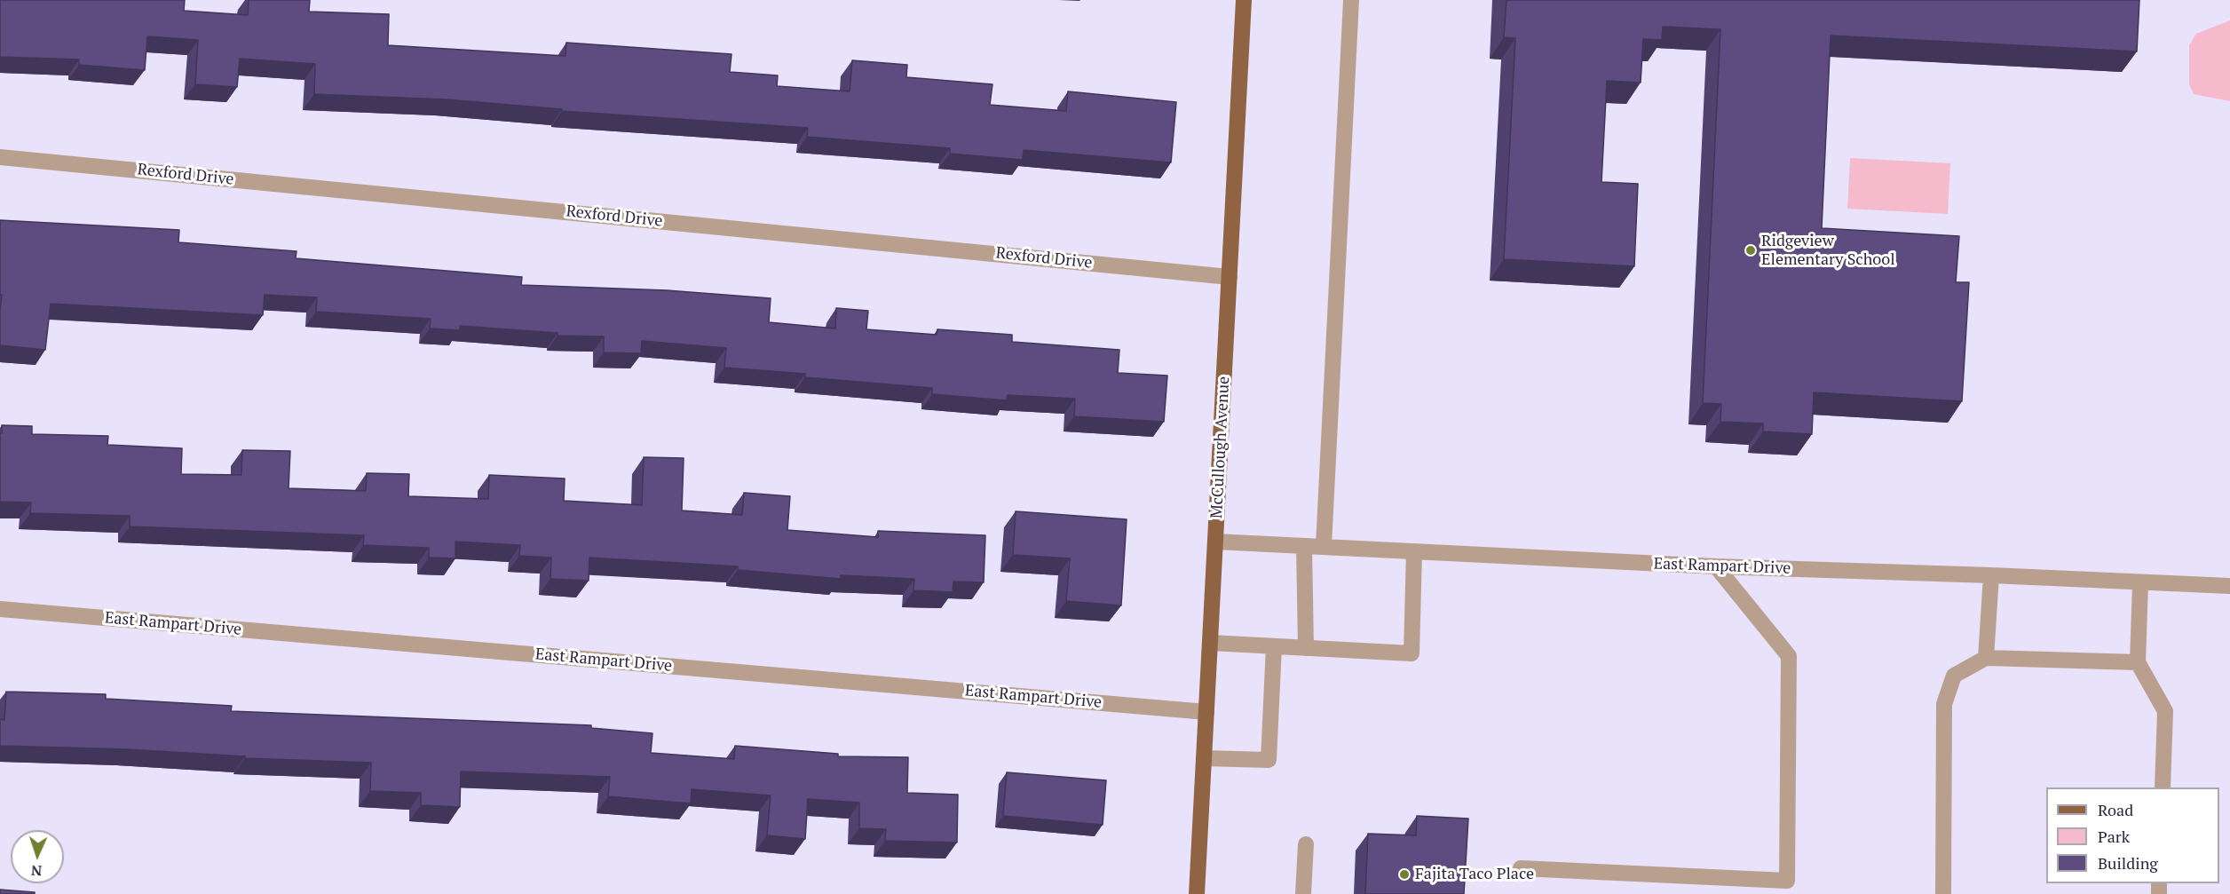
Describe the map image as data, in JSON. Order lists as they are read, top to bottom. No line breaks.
{"streets":{"main road":["McCullough Avenue"],"street":["Rexford Drive","East Rampart Drive"]},"crossings":[["Rexford Drive","McCullough Avenue"],["McCullough Avenue","East Rampart Drive"]],"places":["Ridgeview Elementary School","Fajita Taco Place"],"legend":["Road","Park","Building"],"north":"bottom"}
